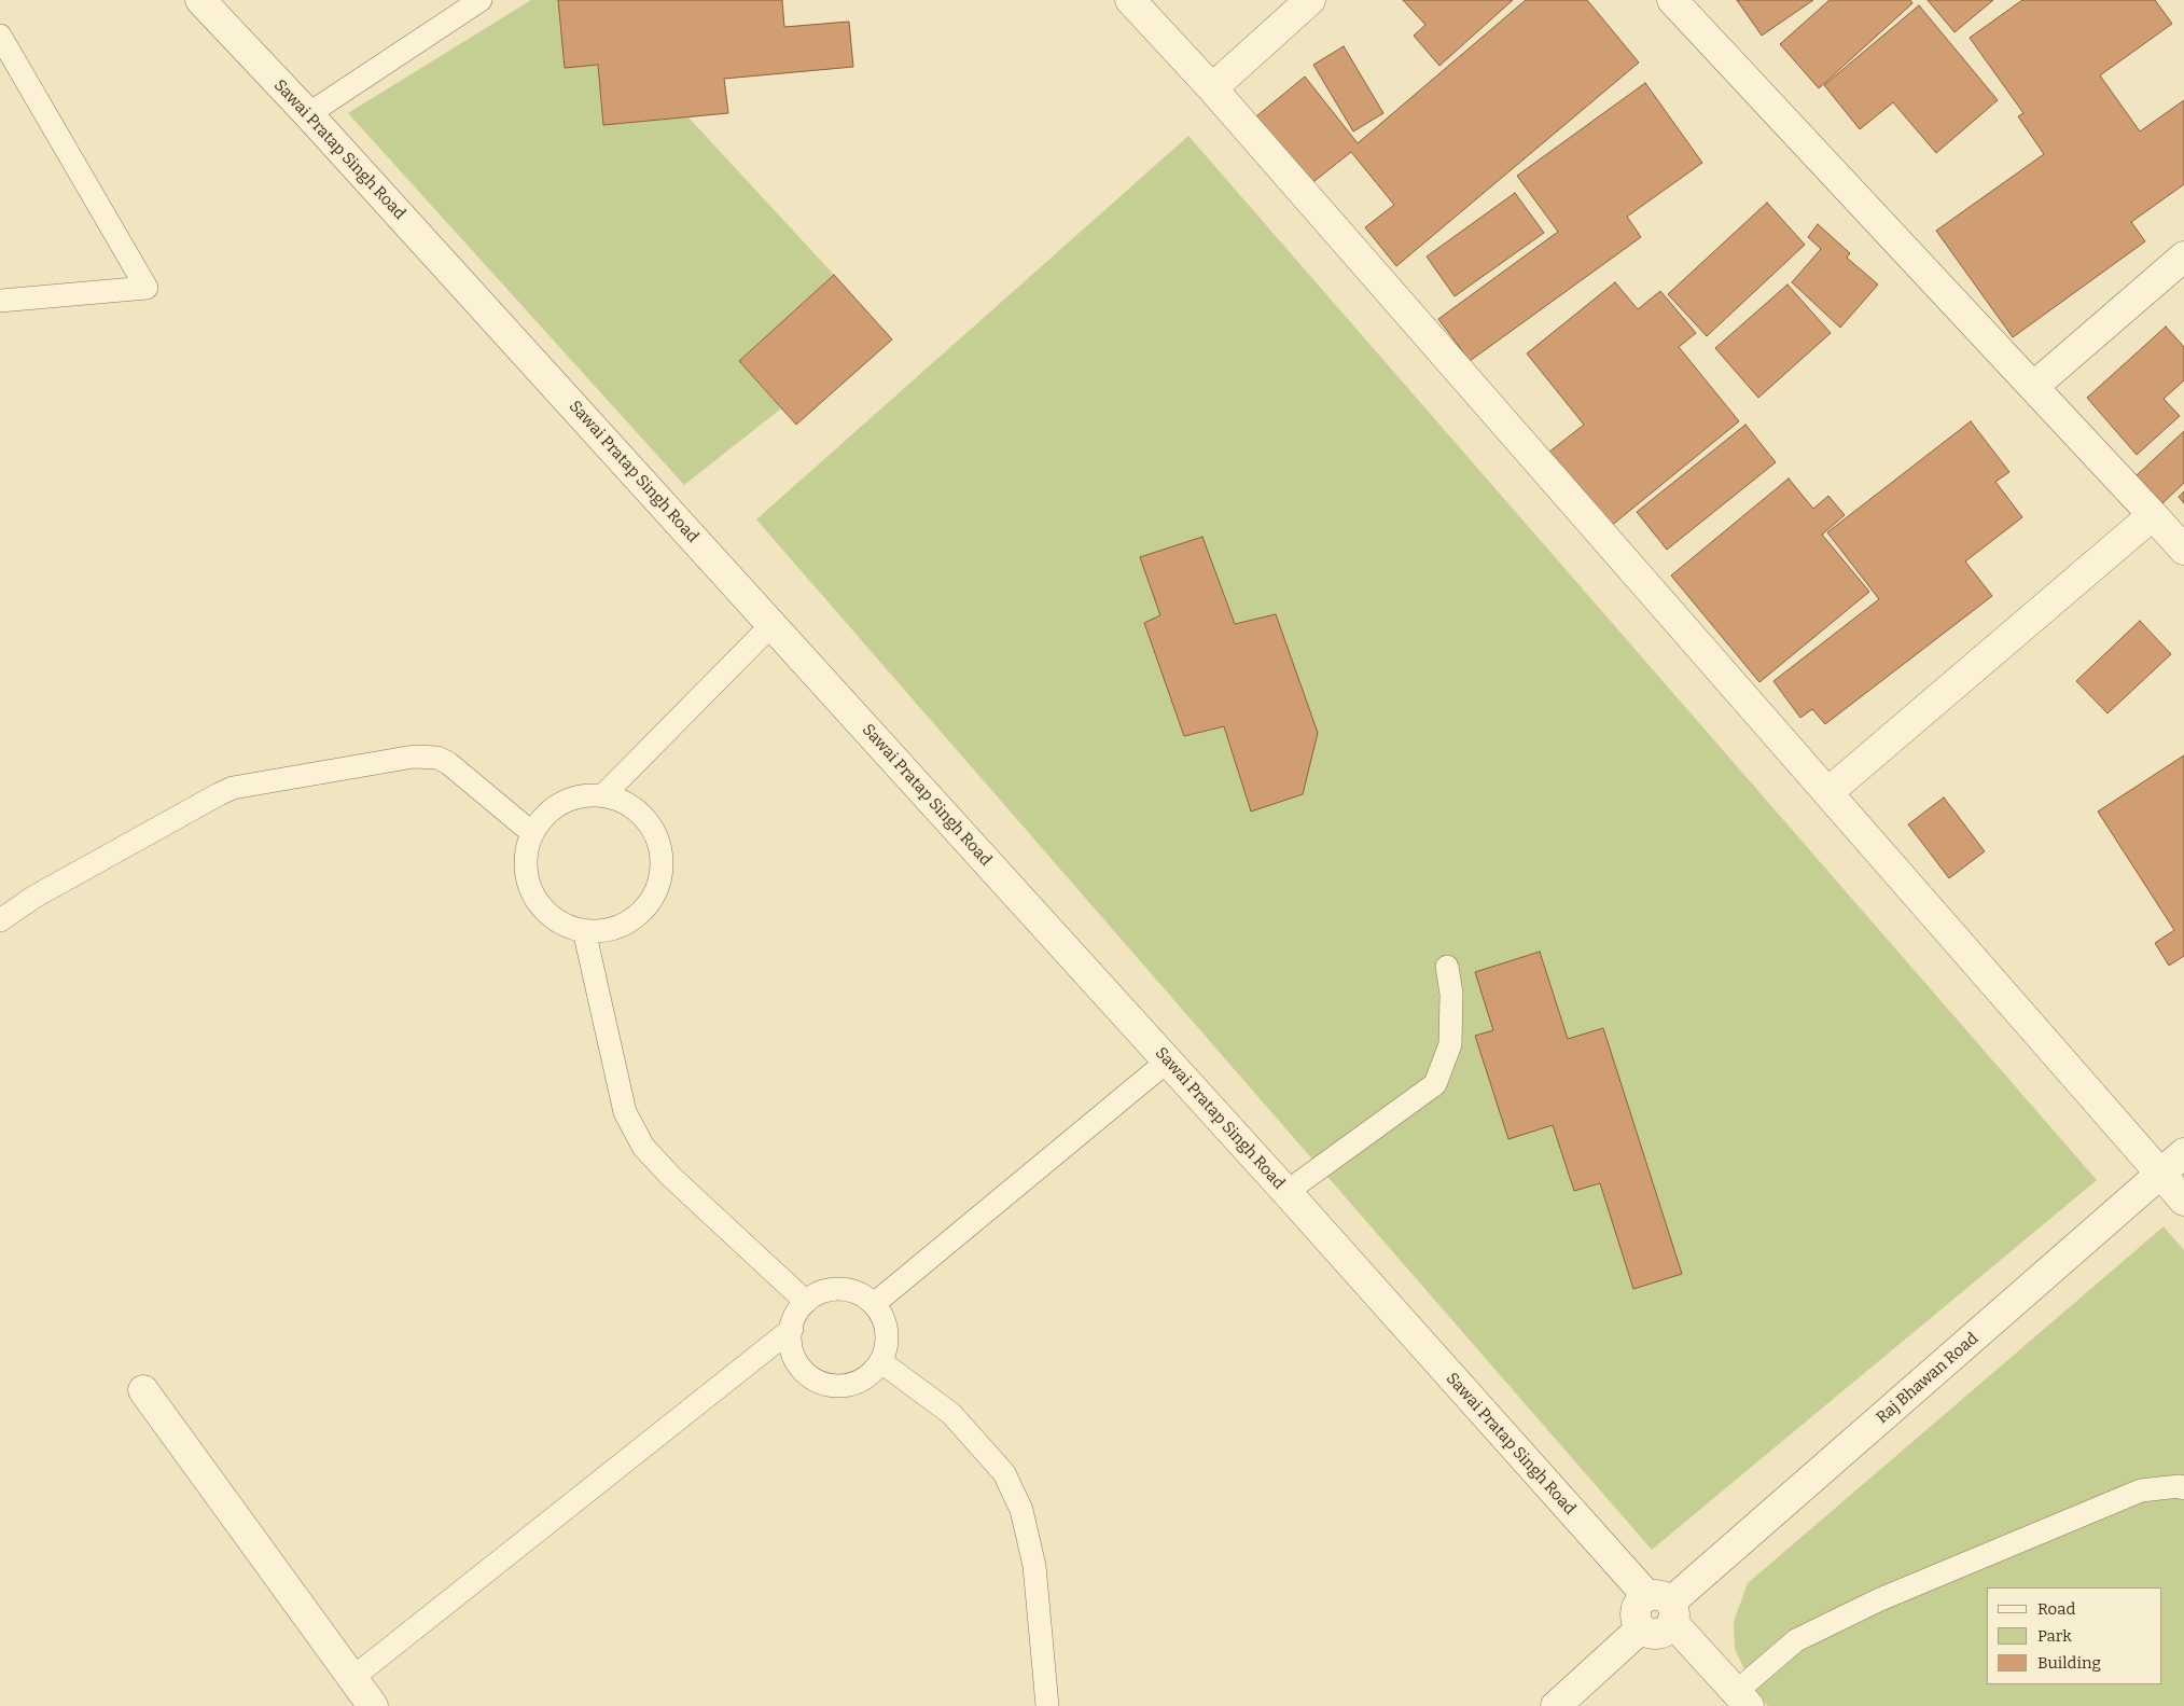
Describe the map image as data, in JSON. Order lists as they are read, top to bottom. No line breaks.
{"streets":{"street":["Sawai Pratap Singh Road","Raj Bhawan Road"]},"crossings":[["Sawai Pratap Singh Road","Raj Bhawan Road"]],"legend":["Road","Park","Building"]}
